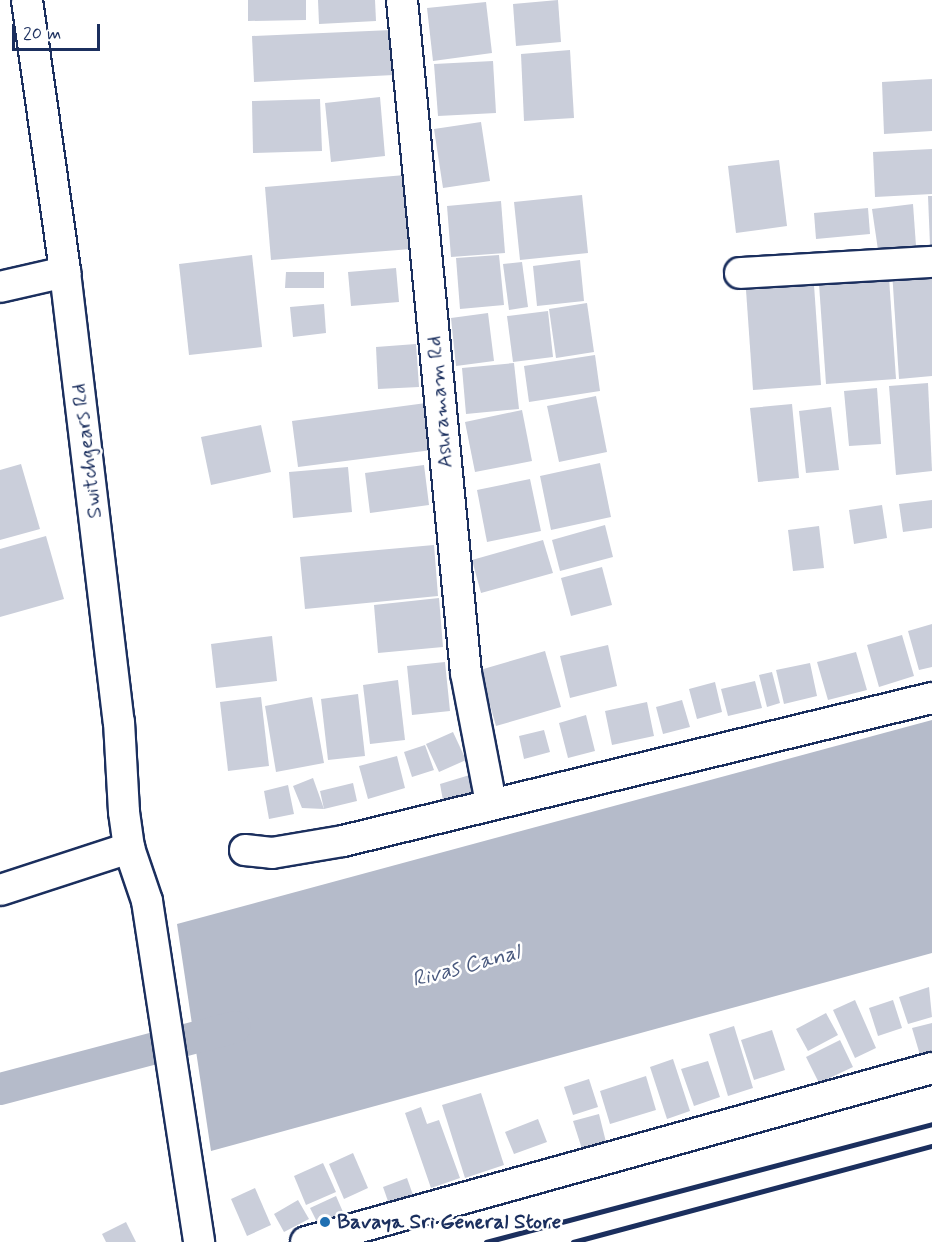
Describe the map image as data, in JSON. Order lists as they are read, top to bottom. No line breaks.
{"streets":{"street":["Ashramam Rd","Switchgears Rd"]},"water":["Rivas Canal"],"places":["Bavaya Sri General Store"],"scale_bar":"20 m"}
